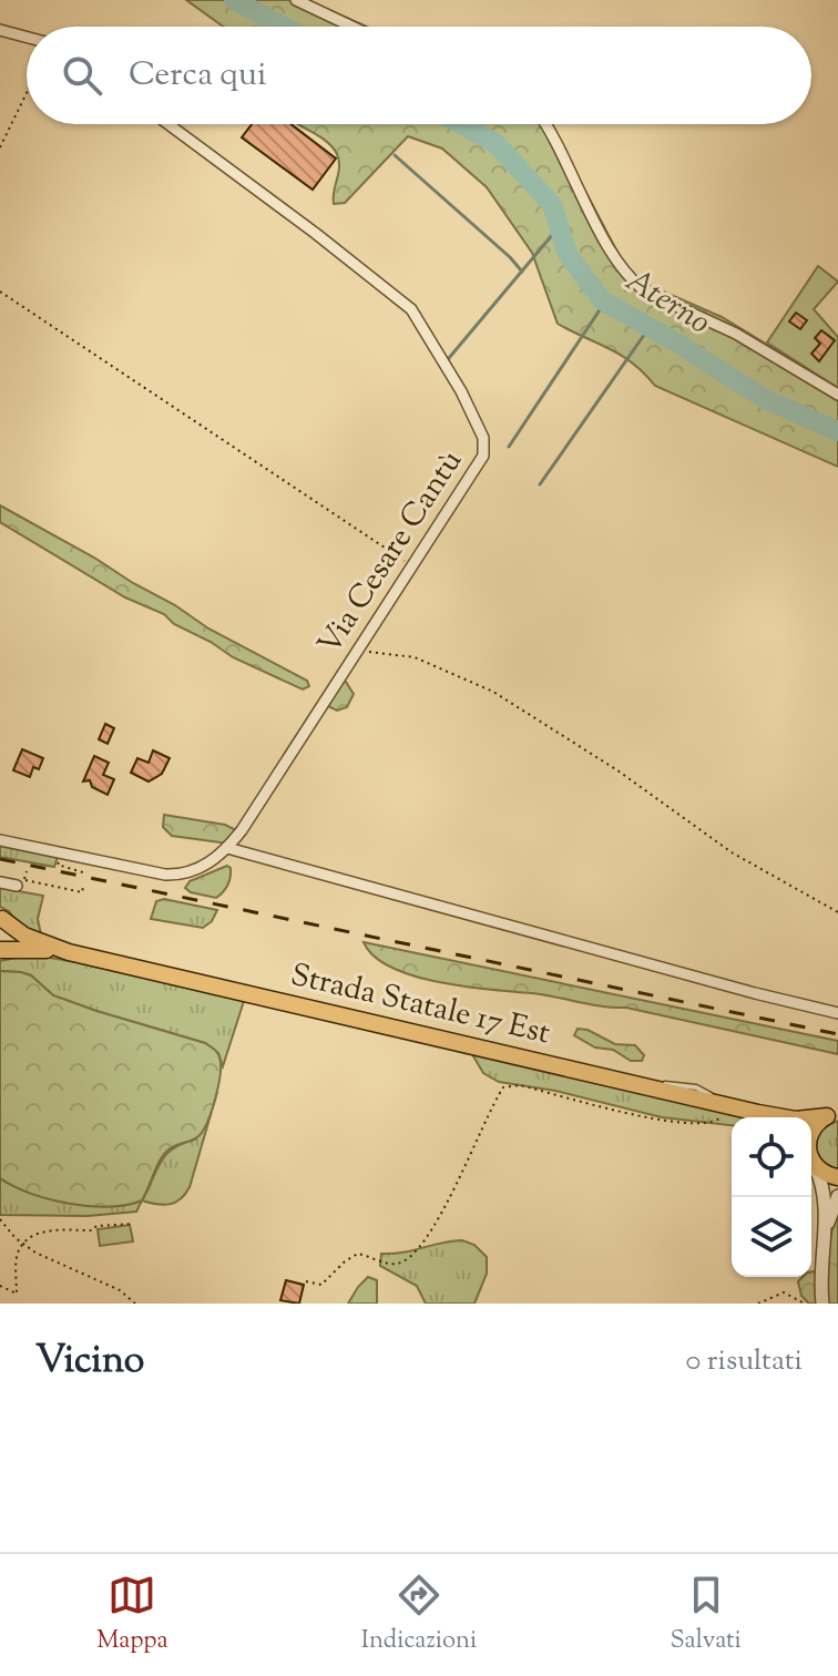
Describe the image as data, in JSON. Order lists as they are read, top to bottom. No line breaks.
{"streets":{"main road":["Strada Statale 17 Est"],"street":["Via Cesare Cantù"]},"water":["Aterno"],"page":{"search":"Cerca qui","heading":["Vicino","0 risultati"],"nav":["Mappa","Indicazioni","Salvati"]}}
